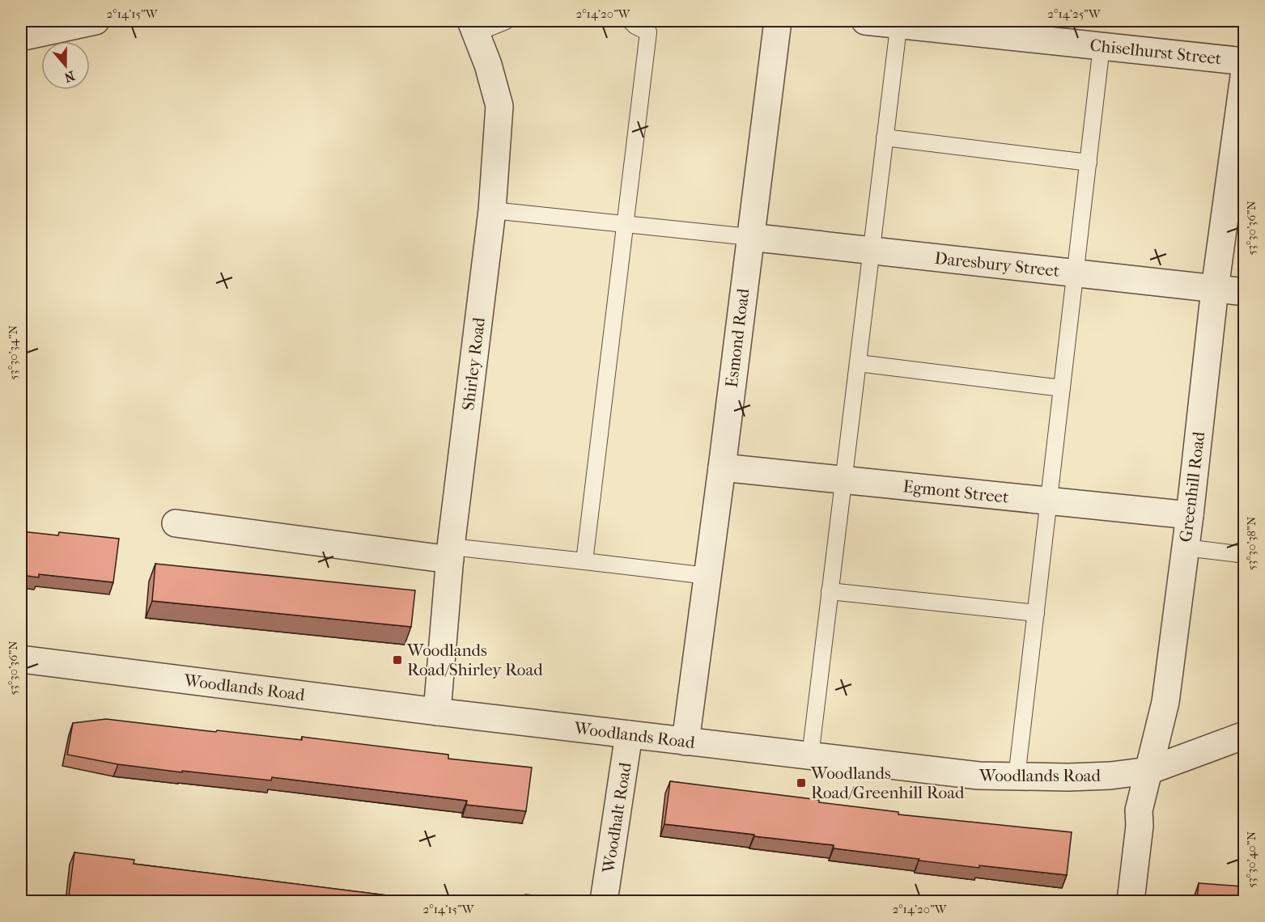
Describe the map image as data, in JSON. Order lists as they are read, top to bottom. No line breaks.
{"streets":{"street":["Chiselhurst Street","Daresbury Street","Esmond Road","Shirley Road","Greenhill Road","Egmont Street","Woodlands Road","Woodhalt Road"]},"crossings":[["Daresbury Street","Esmond Road"],["Daresbury Street","Greenhill Road"],["Esmond Road","Egmont Street"],["Esmond Road","Woodlands Road"],["Shirley Road","Woodlands Road"],["Greenhill Road","Egmont Street"],["Greenhill Road","Woodlands Road"],["Woodlands Road","Woodhalt Road"]],"places":{"transit":["Woodlands Road/Shirley Road","Woodlands Road/Greenhill Road"]},"north":"bottom","coordinates":["2°14'15\"W","2°14'20\"W","2°14'25\"W","53°30'36\"N","53°30'34\"N","53°30'38\"N","53°30'40\"N"]}
